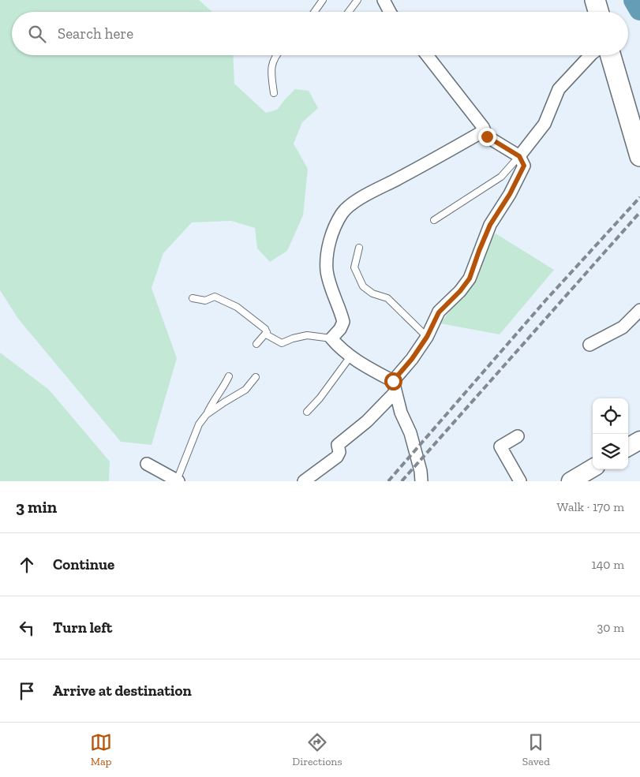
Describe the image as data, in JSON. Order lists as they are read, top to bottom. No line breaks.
{"page":{"search":"Search here","heading":["3 min","Walk · 170 m"],"list":[["Continue","140 m"],["Turn left","30 m"],"Arrive at destination"],"nav":["Map","Directions","Saved"]}}
